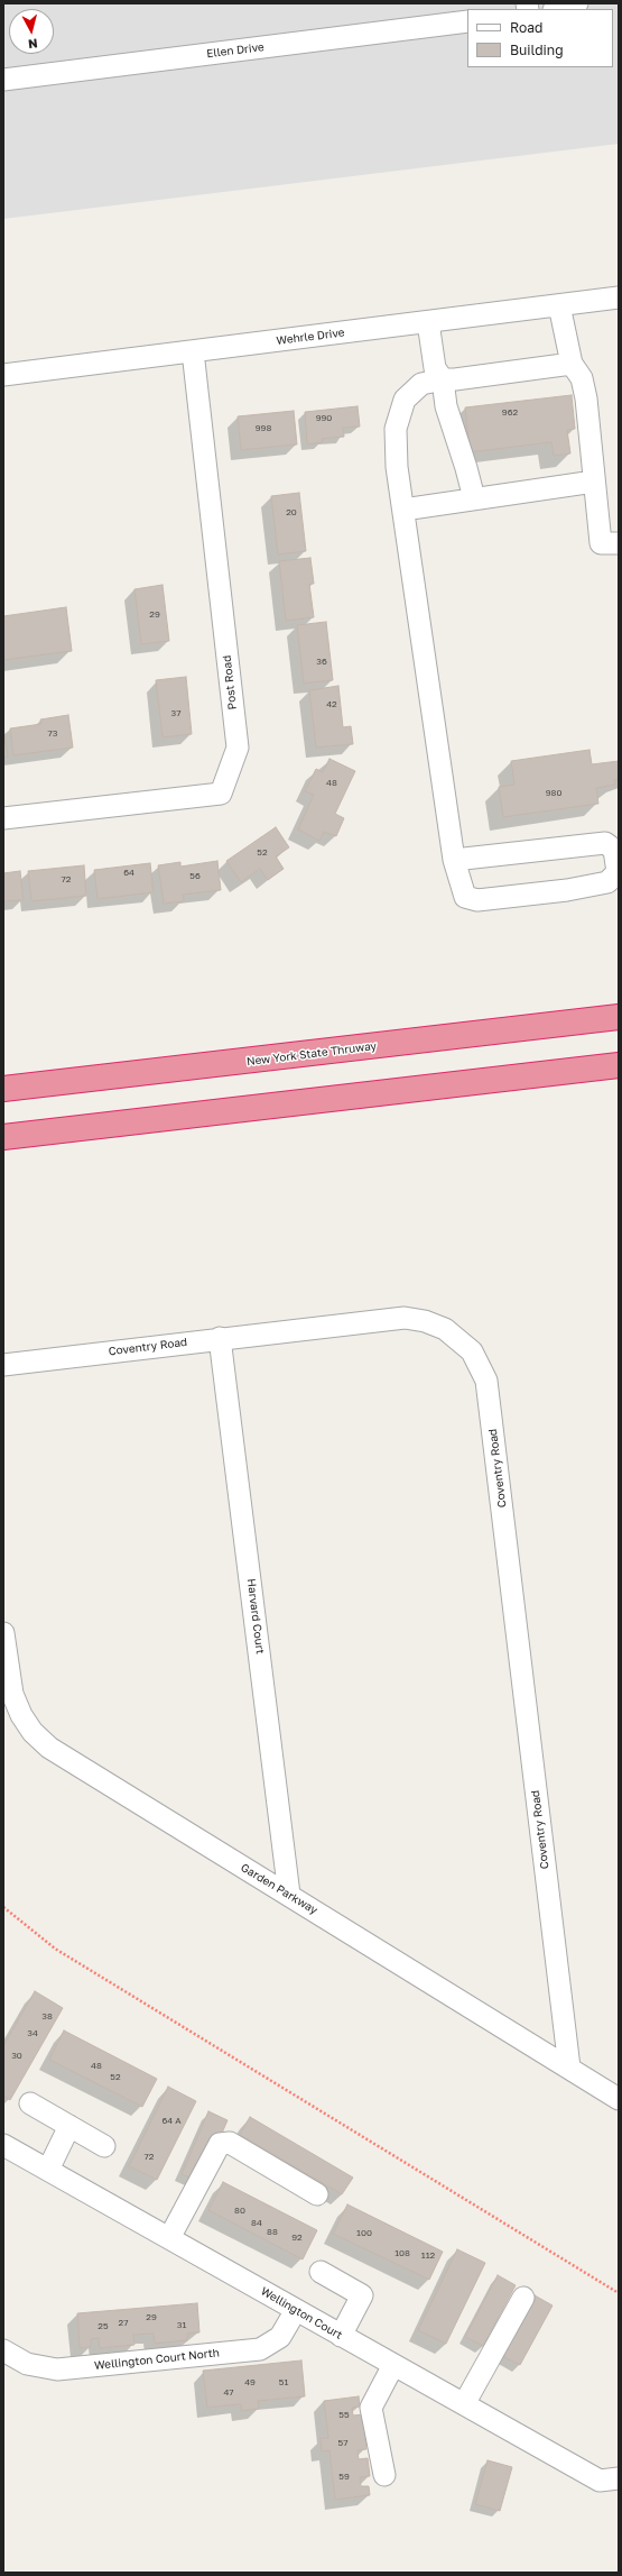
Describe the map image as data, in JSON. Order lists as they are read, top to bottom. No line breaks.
{"streets":{"highway":["New York State Thruway"],"street":["Ellen Drive","Wehrle Drive","Post Road","Coventry Road","Harvard Court","Garden Parkway","Wellington Court","Wellington Court North"]},"crossings":[["Wehrle Drive","Post Road"],["Coventry Road","Harvard Court"],["Coventry Road","Garden Parkway"],["Harvard Court","Garden Parkway"],["Wellington Court","Wellington Court North"]],"house_numbers":["962","990","998","20","29","36","42","37","73","48","980","52","64","56","72","38","34","30","48","52","64 A","72","80","84","88","100","92","108","112","29","27","31","25","49","51","47","55","57","59"],"legend":["Road","Building"],"north":"bottom"}
